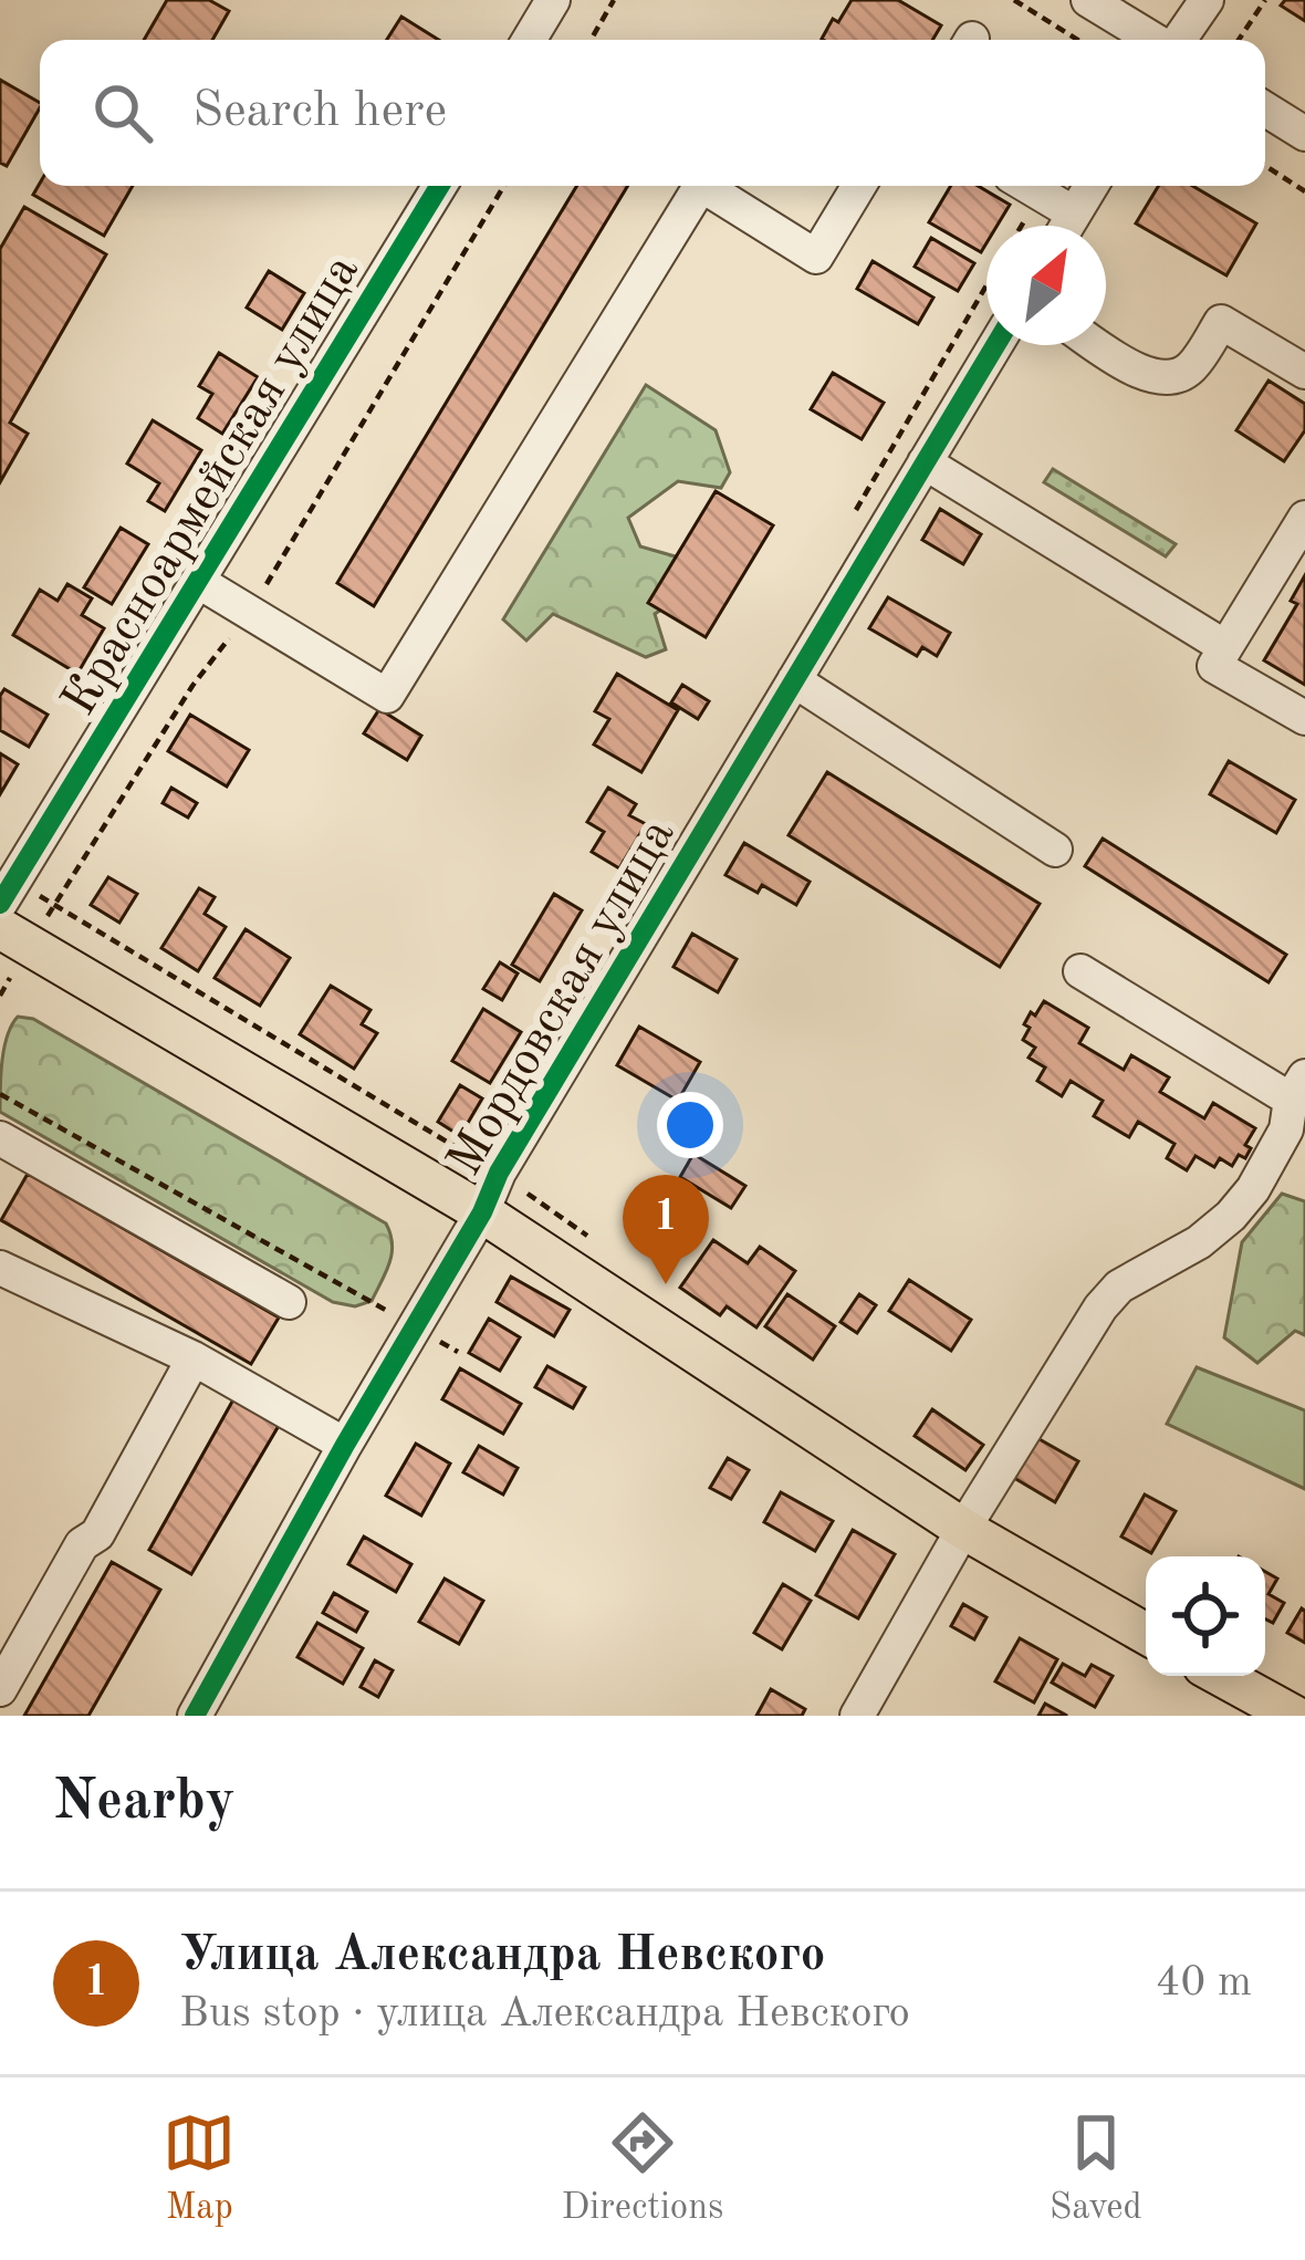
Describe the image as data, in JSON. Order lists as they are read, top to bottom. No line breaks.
{"streets":{"street":["Красноармейская улица","Мордовская улица"]},"north":"top right","page":{"search":"Search here","pins":"1","heading":"Nearby","list":[{"mark":"1","name":"Улица Александра Невского","note":"Bus stop · улица Александра Невского","value":"40 m"}],"nav":["Map","Directions","Saved"]}}
